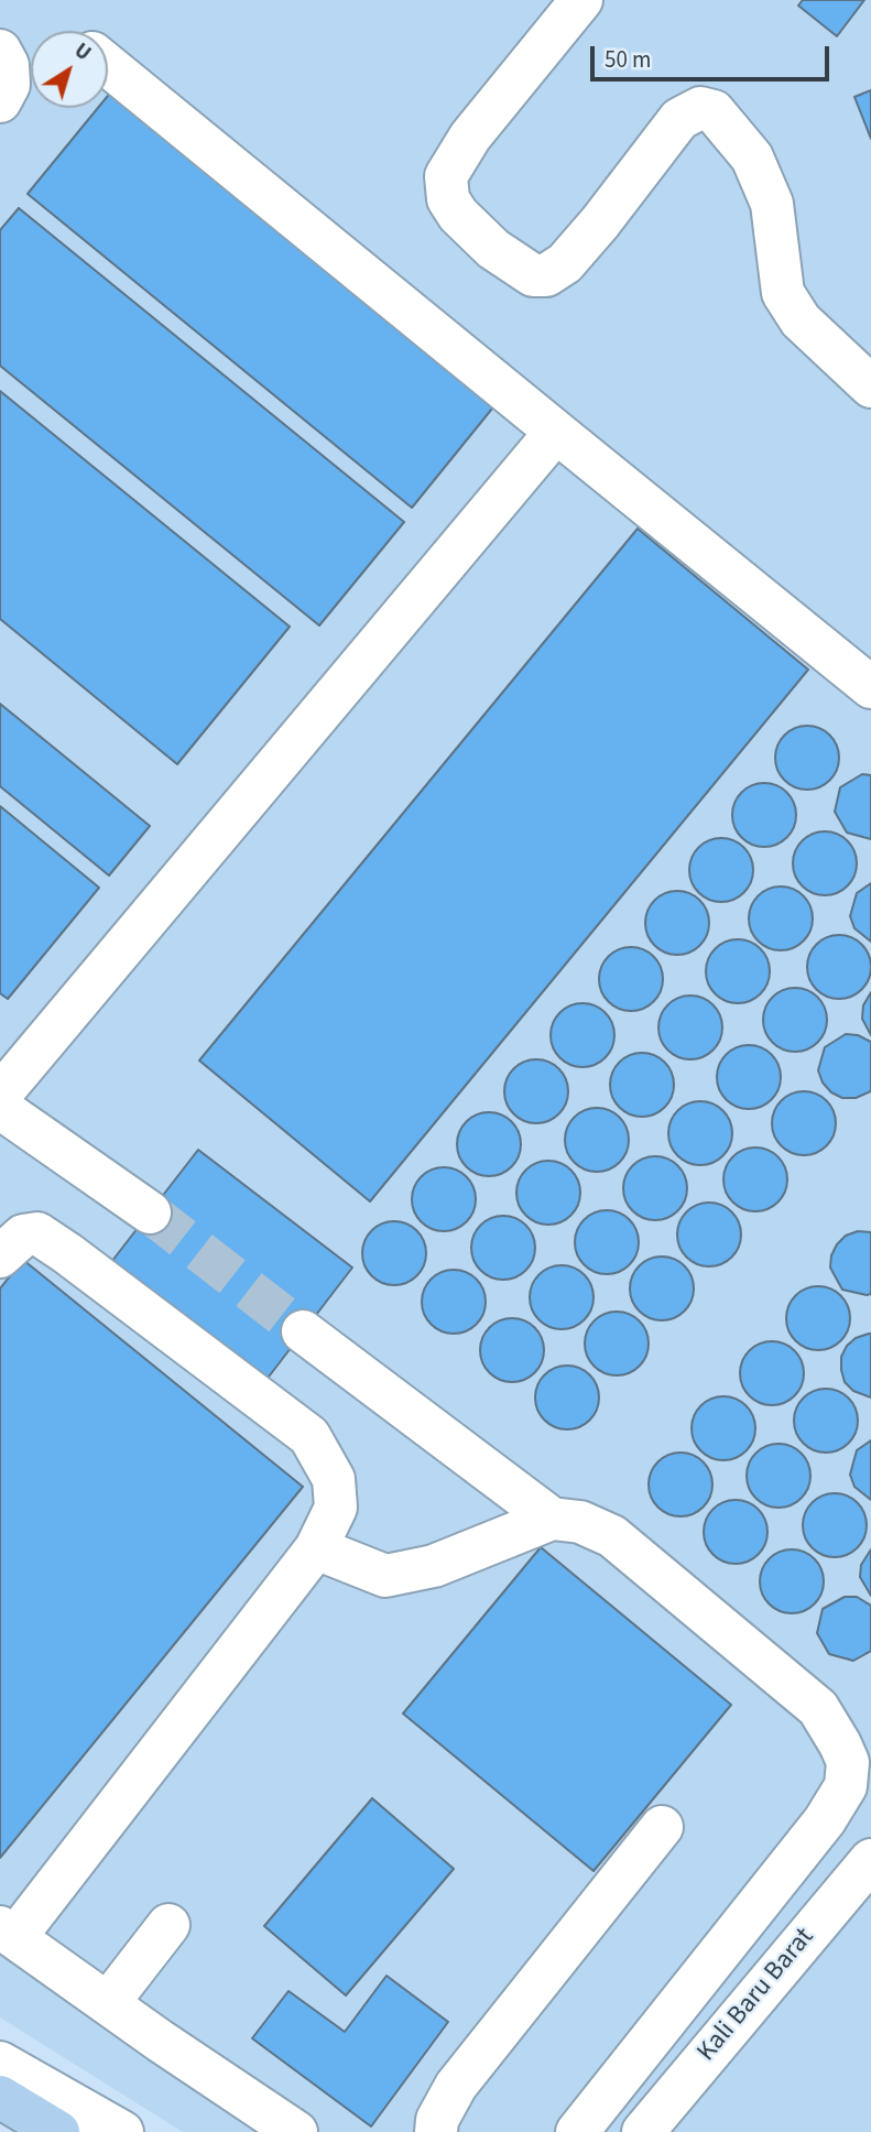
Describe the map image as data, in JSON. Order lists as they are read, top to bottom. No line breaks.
{"streets":{"lane":["Kali Baru Barat"]},"scale_bar":"50 m","north":"top right"}
